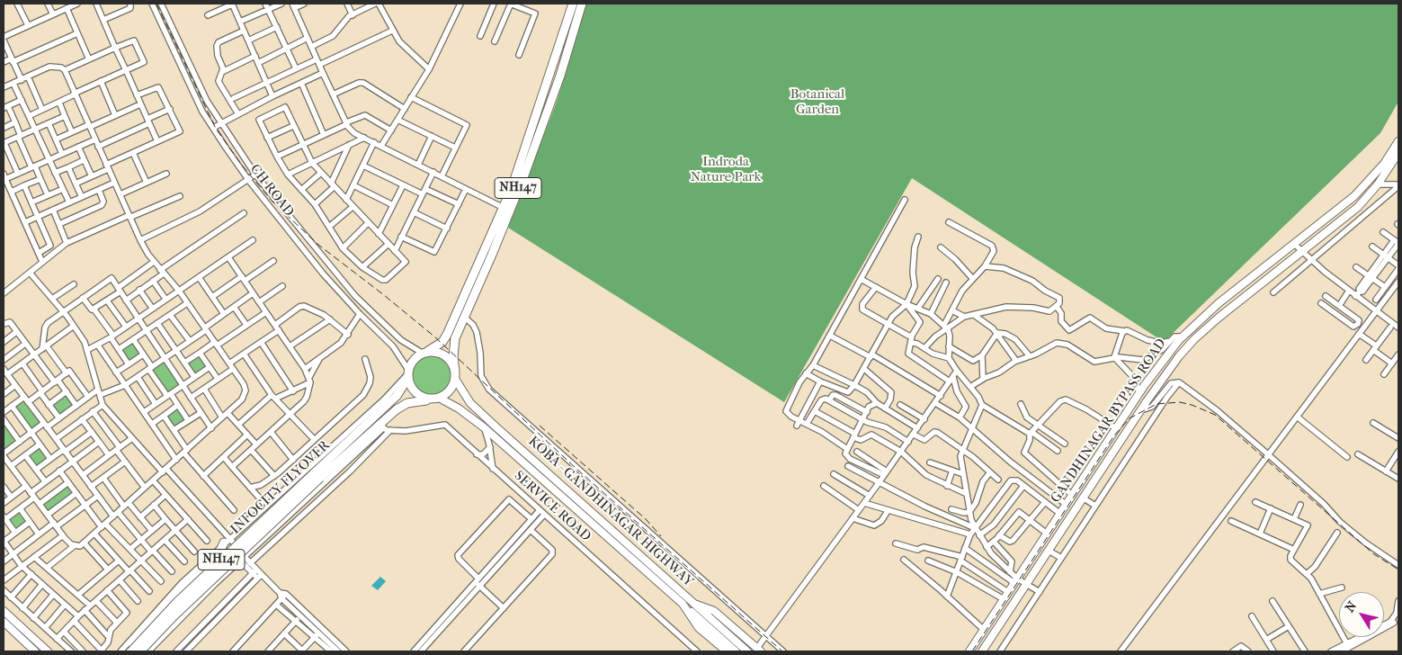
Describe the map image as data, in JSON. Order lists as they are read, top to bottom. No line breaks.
{"streets":{"highway":["NH147","INFOCITY FLYOVER"],"main road":["GANDHINAGAR BYPASS ROAD","KOBA - GANDHINAGAR HIGHWAY"],"street":["CH ROAD","SERVICE ROAD"]},"crossings":[["NH147","CH ROAD"],["NH147","INFOCITY FLYOVER"],["NH147","SERVICE ROAD"],["NH147","KOBA - GANDHINAGAR HIGHWAY"],["CH ROAD","INFOCITY FLYOVER"],["CH ROAD","KOBA - GANDHINAGAR HIGHWAY"],["INFOCITY FLYOVER","SERVICE ROAD"],["INFOCITY FLYOVER","KOBA - GANDHINAGAR HIGHWAY"]],"parks":["Botanical Garden","Indroda Nature Park"],"north":"top left"}
